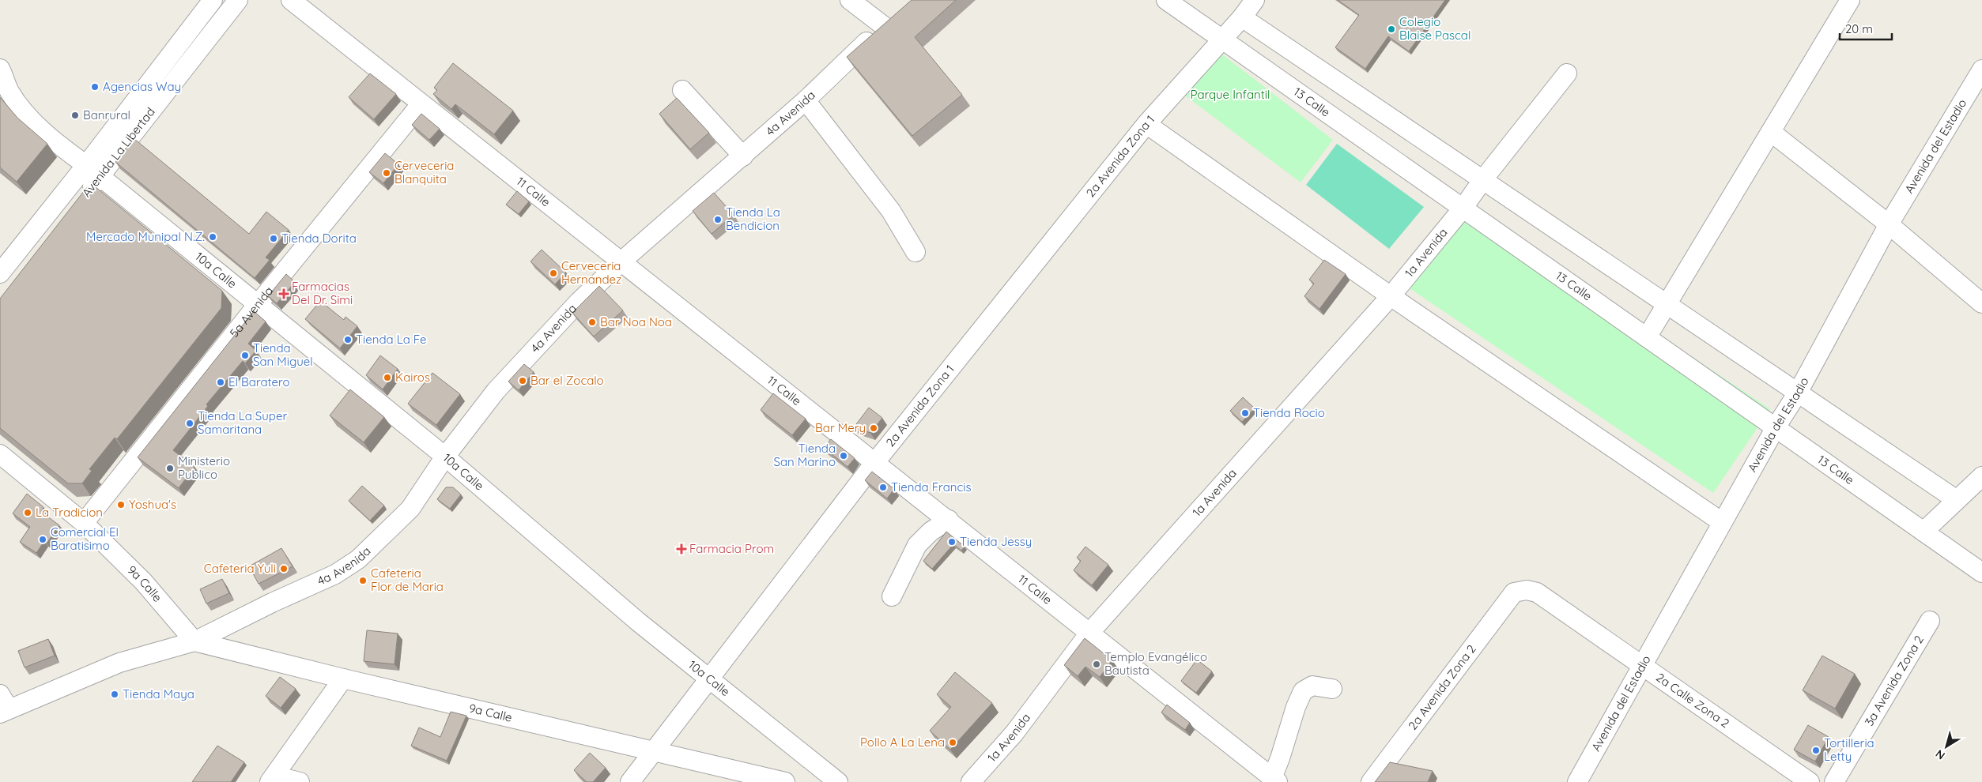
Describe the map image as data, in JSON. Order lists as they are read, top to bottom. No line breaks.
{"streets":{"street":["13 Calle","4a Avenida","Avenida del Estadio","Avenida La Libertad","2a Avenida Zona 1","11 Calle","1a Avenida","10a Calle","5a Avenida","9a Calle","3a Avenida Zona 2","2a Avenida Zona 2","2a Calle Zona 2"]},"crossings":[["13 Calle","Avenida del Estadio"],["13 Calle","2a Avenida Zona 1"],["13 Calle","1a Avenida"],["4a Avenida","11 Calle"],["4a Avenida","10a Calle"],["4a Avenida","9a Calle"],["Avenida del Estadio","2a Calle Zona 2"],["Avenida La Libertad","10a Calle"],["2a Avenida Zona 1","11 Calle"],["2a Avenida Zona 1","10a Calle"],["2a Avenida Zona 1","9a Calle"],["11 Calle","1a Avenida"],["11 Calle","5a Avenida"],["10a Calle","5a Avenida"],["5a Avenida","9a Calle"],["2a Avenida Zona 2","2a Calle Zona 2"]],"parks":["Parque Infantil"],"places":{"other":["Colegio Blaise Pascal","Agencias Way","Banrural","Cerveceria Blanquita","Tienda La Bendicion","Mercado Munipal N.Z.","Tienda Dorita","Cerveceria Hernandez","Bar Noa Noa","Tienda La Fe","Tienda San Miguel","Kairos","Bar el Zocalo","El Baratero","Tienda Rocio","Tienda La Super Samaritana","Bar Mery","Tienda San Marino","Ministerio Publico","Tienda Francis","Yoshua's","La Tradicion","Comercial El Baratisimo","Tienda Jessy","Cafeteria Yuli","Cafeteria Flor de Maria","Templo Evangélico Bautista","Tienda Maya","Pollo A La Lena","Tortilleria Letty"],"health":["Farmacias Del Dr. Simi","Farmacia Prom"]},"scale_bar":"20 m","north":"bottom left"}
